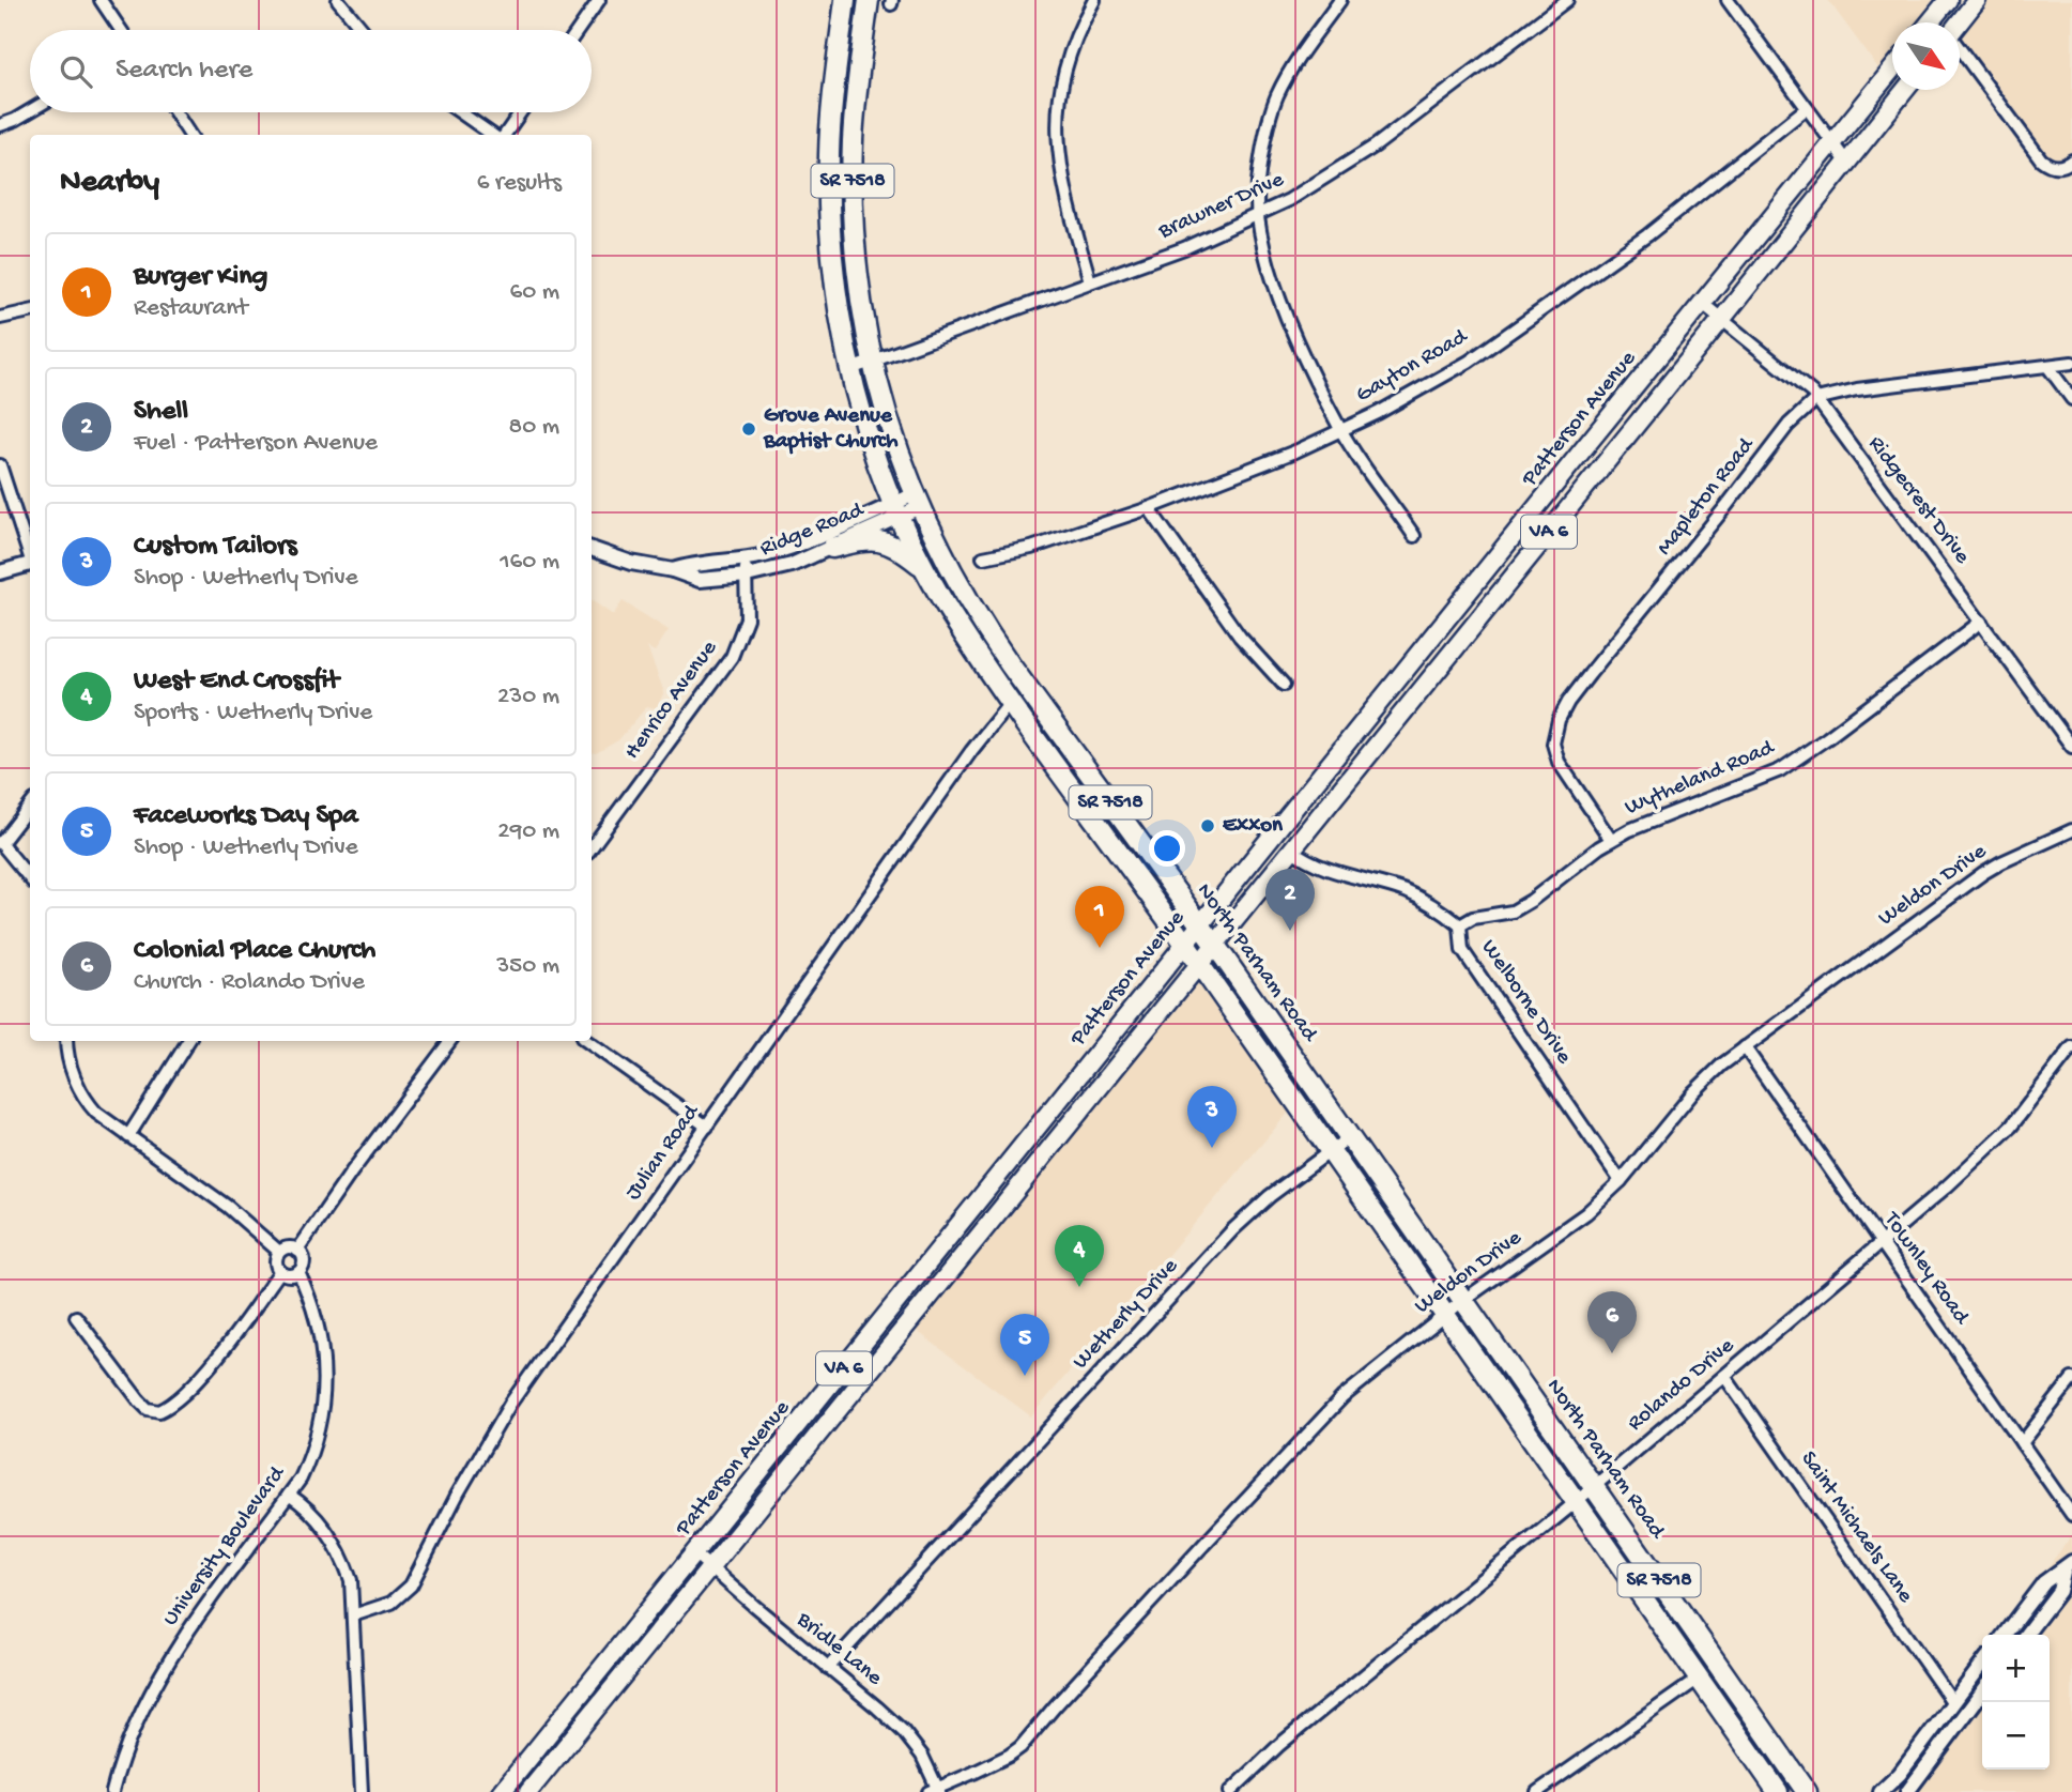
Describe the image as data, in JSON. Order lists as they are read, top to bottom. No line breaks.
{"streets":{"highway":["SR 7518","North Parham Road"],"main road":["Patterson Avenue","VA 6"],"street":["Brawner Drive","Gayton Road","Mapleton Road","Ridgecrest Drive","Ridge Road","Henrico Avenue","Wytheland Road","Weldon Drive","Welborne Drive","Julian Road","Townley Road","Wetherly Drive","Rolando Drive","Saint Michaels Lane","University Boulevard","Bridle Lane"]},"crossings":[["Brawner Drive","North Parham Road"],["Patterson Avenue","Ridgecrest Drive"],["Patterson Avenue","North Parham Road"],["Patterson Avenue","Welborne Drive"],["Patterson Avenue","Bridle Lane"],["Mapleton Road","Ridgecrest Drive"],["Mapleton Road","Wytheland Road"],["Ridgecrest Drive","Wytheland Road"],["Ridge Road","Henrico Avenue"],["Ridge Road","North Parham Road"],["Wytheland Road","Welborne Drive"],["Weldon Drive","North Parham Road"],["Weldon Drive","Welborne Drive"],["Weldon Drive","Townley Road"],["Weldon Drive","Bridle Lane"],["North Parham Road","Julian Road"],["North Parham Road","Wetherly Drive"],["North Parham Road","Rolando Drive"],["Townley Road","Rolando Drive"],["Wetherly Drive","Bridle Lane"],["Rolando Drive","Saint Michaels Lane"]],"places":["Grove Avenue Baptist Church","Exxon"],"north":"bottom right","page":{"search":"Search here","heading":["Nearby","6 results"],"list":[{"mark":"1","name":"Burger King","note":"Restaurant","value":"60 m"},{"mark":"2","name":"Shell","note":"Fuel · Patterson Avenue","value":"80 m"},{"mark":"3","name":"Custom Tailors","note":"Shop · Wetherly Drive","value":"160 m"},{"mark":"4","name":"West End Crossfit","note":"Sports · Wetherly Drive","value":"230 m"},{"mark":"5","name":"Faceworks Day Spa","note":"Shop · Wetherly Drive","value":"290 m"},{"mark":"6","name":"Colonial Place Church","note":"Church · Rolando Drive","value":"350 m"}],"pins":["2","1","3","4","6","5"],"map_buttons":["+","−"]}}
